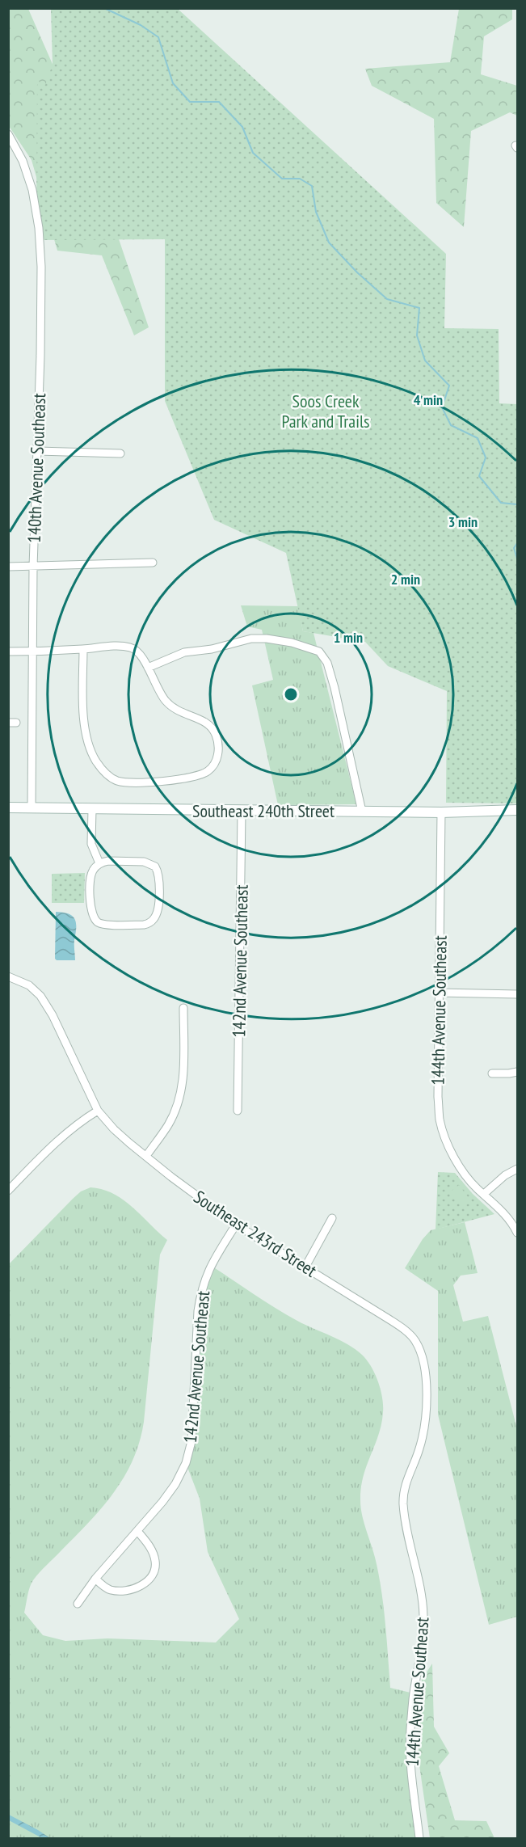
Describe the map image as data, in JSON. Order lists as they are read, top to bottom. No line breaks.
{"streets":{"main road":["Southeast 240th Street"],"street":["140th Avenue Southeast","142nd Avenue Southeast","144th Avenue Southeast","Southeast 243rd Street"]},"crossings":[["140th Avenue Southeast","Southeast 240th Street"],["Southeast 240th Street","142nd Avenue Southeast"],["Southeast 240th Street","144th Avenue Southeast"],["142nd Avenue Southeast","Southeast 243rd Street"],["144th Avenue Southeast","Southeast 243rd Street"]],"parks":["Soos Creek Park and Trails"],"rings":["4 min","3 min","2 min","1 min"]}
